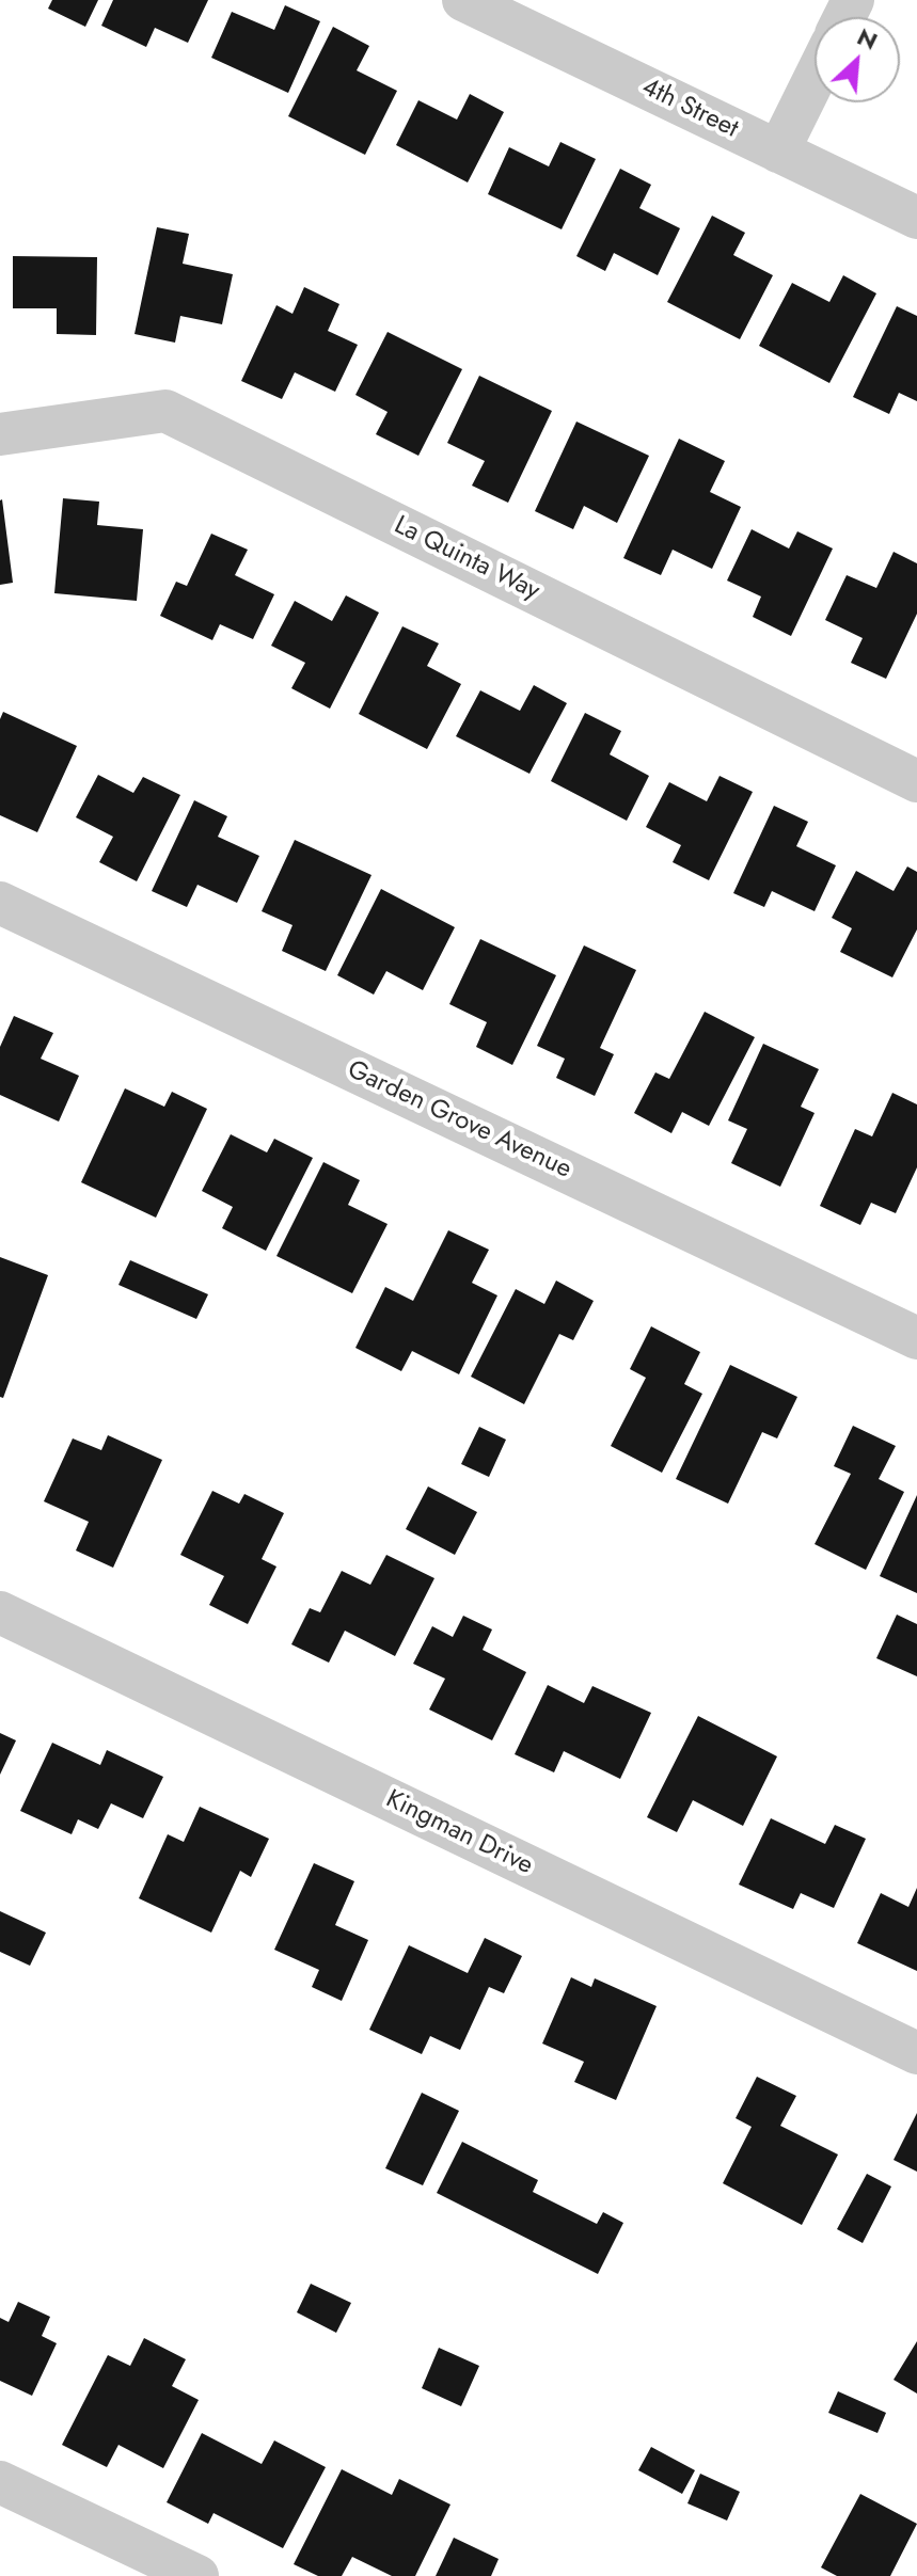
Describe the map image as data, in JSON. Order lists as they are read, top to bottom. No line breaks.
{"streets":{"street":["4th Street","La Quinta Way","Garden Grove Avenue","Kingman Drive"]},"north":"top right"}
